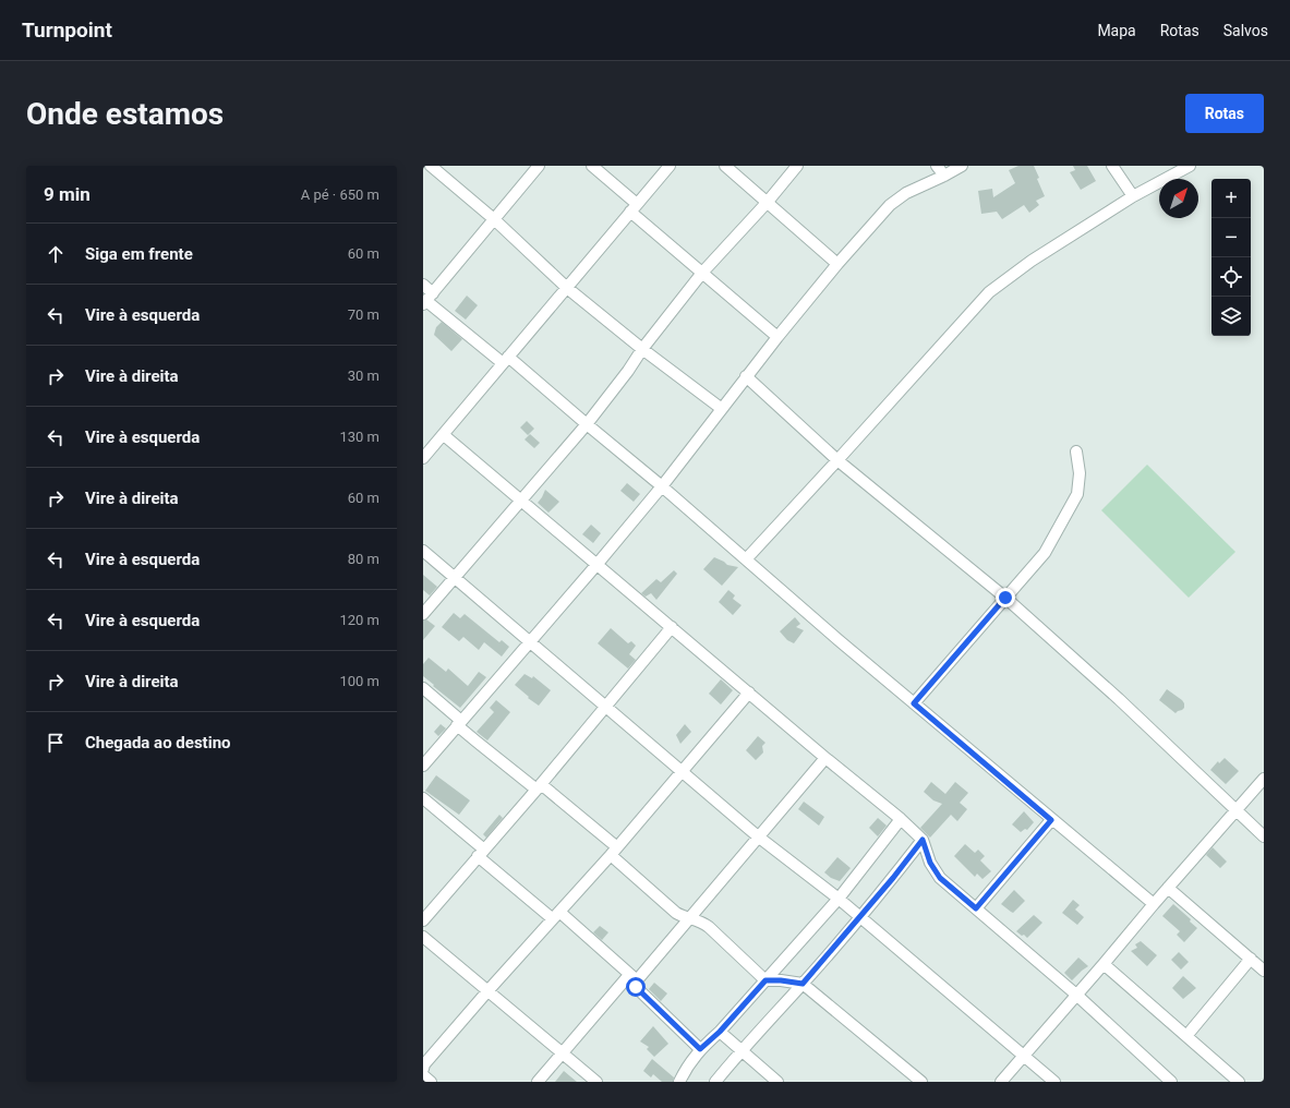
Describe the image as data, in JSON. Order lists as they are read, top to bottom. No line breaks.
{"north":"top right","page":{"header":"Turnpoint","nav":["Mapa","Rotas","Salvos"],"buttons":"Rotas","title":"Onde estamos","heading":["9 min","A pé · 650 m"],"map_buttons":["+","−"],"list":[["Siga em frente","60 m"],["Vire à esquerda","70 m"],["Vire à direita","30 m"],["Vire à esquerda","130 m"],["Vire à direita","60 m"],["Vire à esquerda","80 m"],["Vire à esquerda","120 m"],["Vire à direita","100 m"],"Chegada ao destino"]}}
